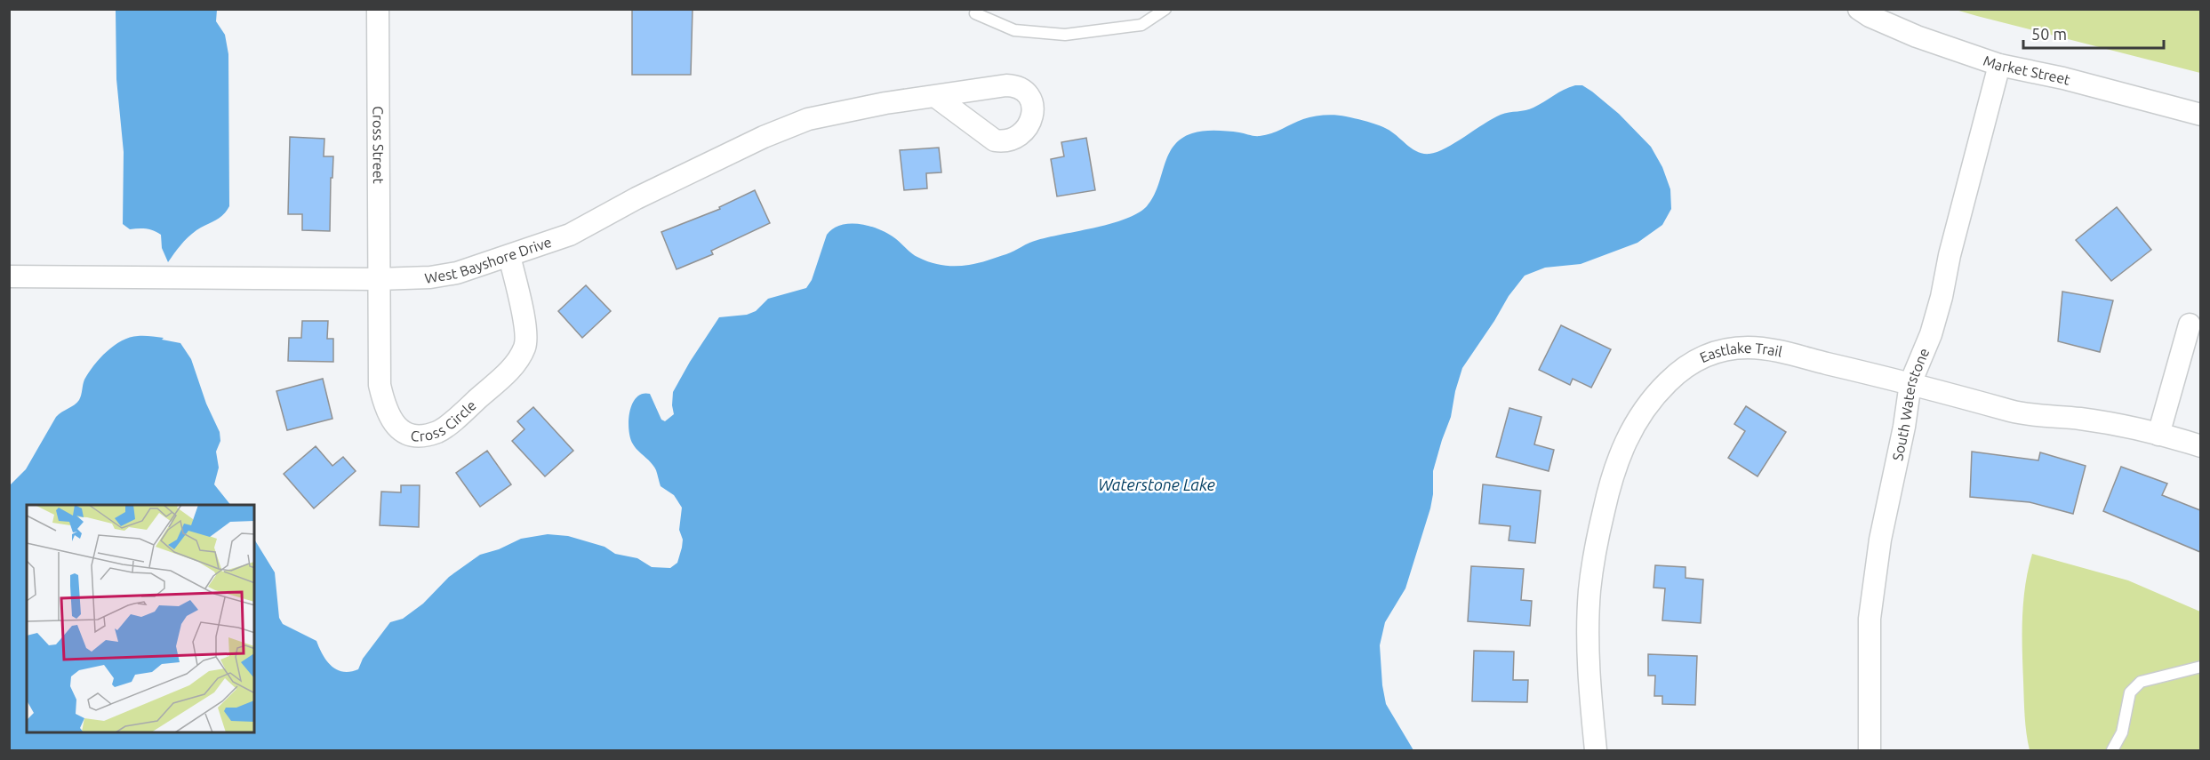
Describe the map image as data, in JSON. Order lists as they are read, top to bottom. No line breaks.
{"streets":{"street":["Market Street","Cross Street","West Bayshore Drive","Eastlake Trail","South Waterstone","Cross Circle"]},"crossings":[["Market Street","South Waterstone"],["Cross Street","West Bayshore Drive"],["Cross Street","Cross Circle"],["West Bayshore Drive","Cross Circle"],["Eastlake Trail","South Waterstone"]],"water":["Waterstone Lake"],"scale_bar":"50 m"}
